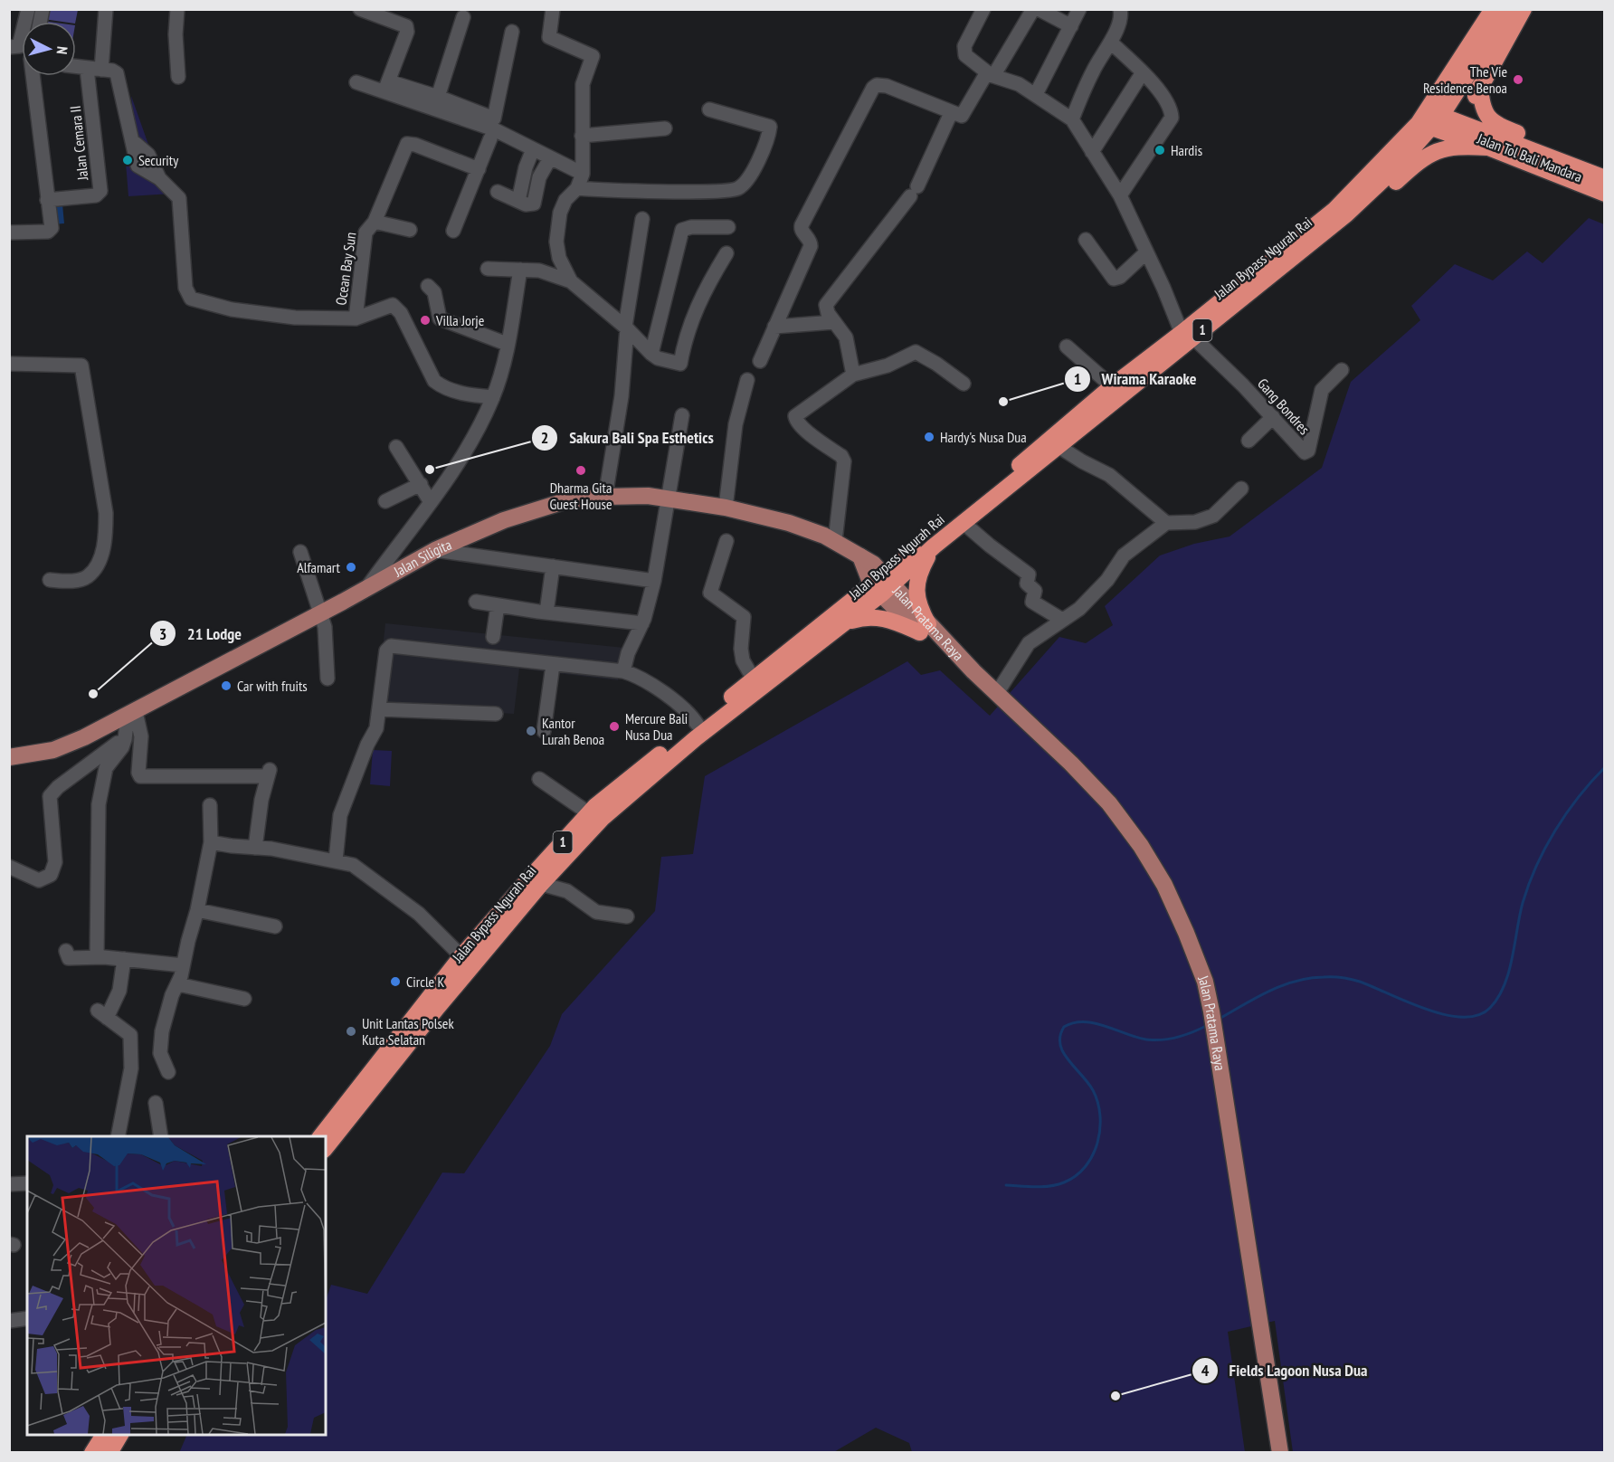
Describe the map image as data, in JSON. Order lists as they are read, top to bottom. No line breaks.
{"streets":{"highway":["Jalan Tol Bali Mandara","Jalan Bypass Ngurah Rai","1"],"main road":["Jalan Siligita","Jalan Pratama Raya"],"street":["Jalan Cemara II","Ocean Bay Sun","Gang Bondres"]},"crossings":[["Jalan Tol Bali Mandara","Jalan Bypass Ngurah Rai"],["Jalan Tol Bali Mandara","1"],["Jalan Bypass Ngurah Rai","Gang Bondres"],["Jalan Bypass Ngurah Rai","Jalan Siligita"],["Jalan Bypass Ngurah Rai","Jalan Pratama Raya"],["Jalan Siligita","Jalan Pratama Raya"]],"places":["The Vie Residence Benoa","Hardis","Security","Villa Jorje","Wirama Karaoke","Hardy's Nusa Dua","Sakura Bali Spa Esthetics","Dharma Gita Guest House","Alfamart","Car with fruits","21 Lodge","Mercure Bali Nusa Dua","Kantor Lurah Benoa","Circle K","Unit Lantas Polsek Kuta Selatan","Fields Lagoon Nusa Dua"],"north":"right"}
